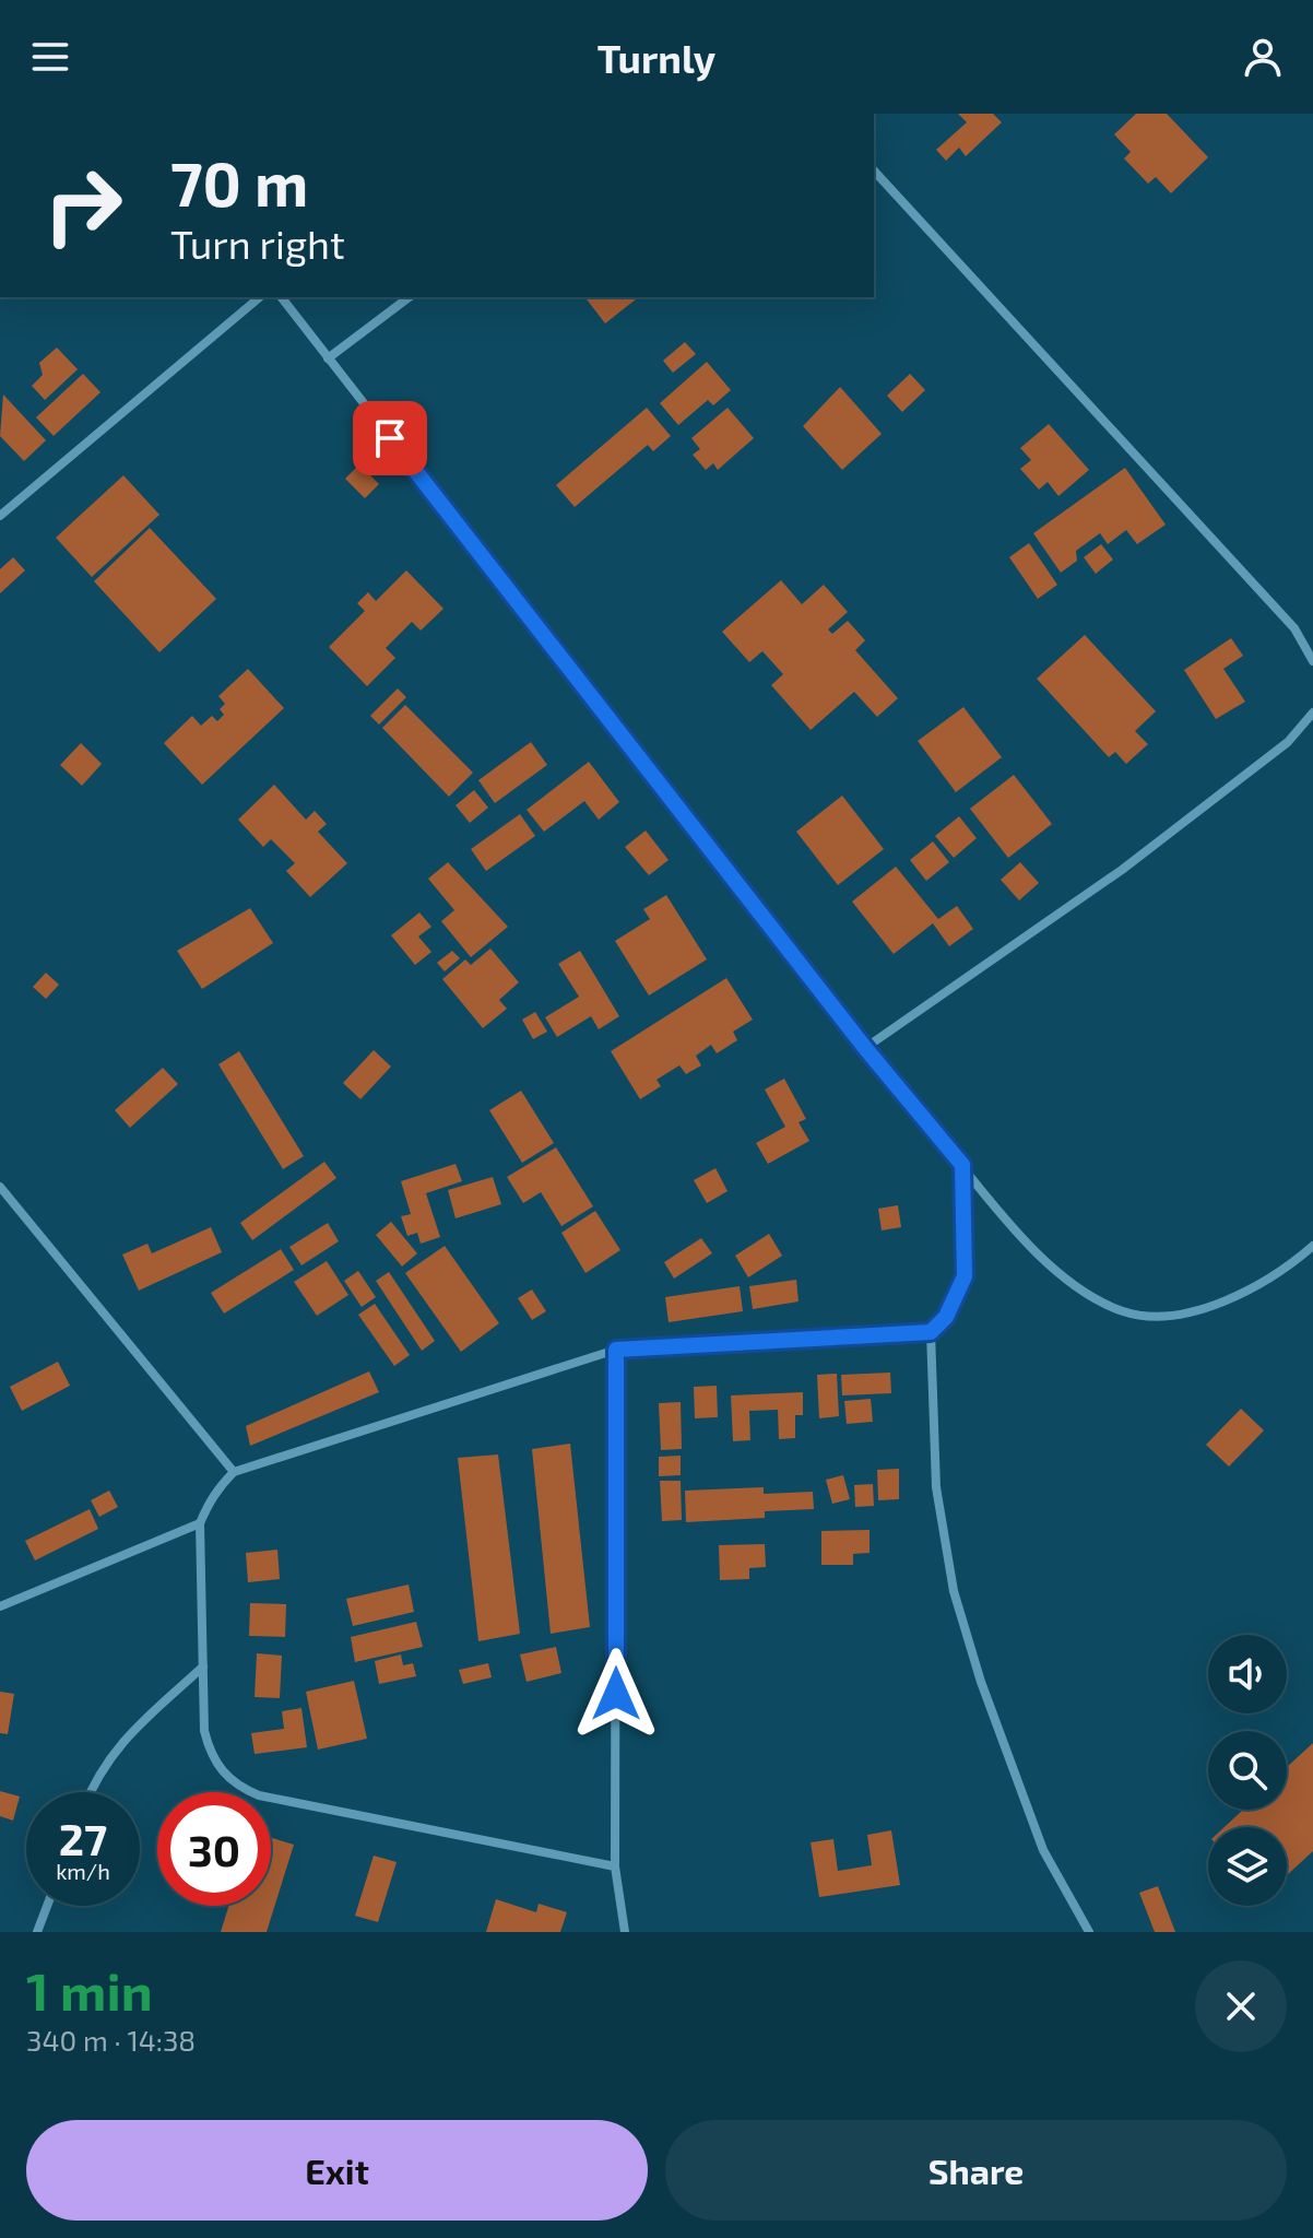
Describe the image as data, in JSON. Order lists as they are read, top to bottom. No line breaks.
{"page":{"header":"Turnly","turn":["70 m","Turn right"],"speed":"27 km/h","limit":"30","heading":["1 min","340 m · 14:38"],"buttons":["Exit","Share"]}}
